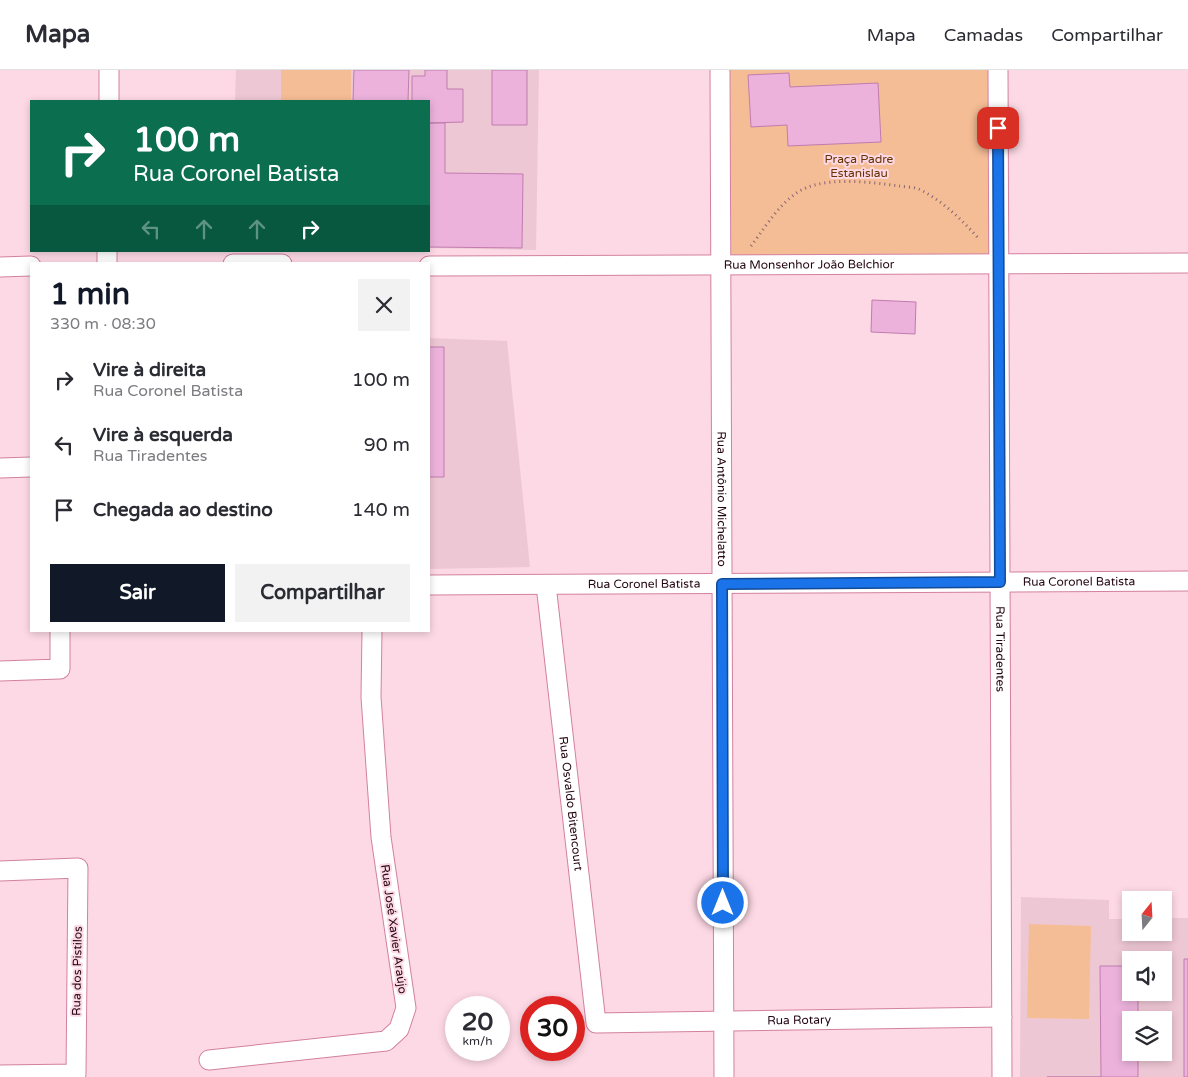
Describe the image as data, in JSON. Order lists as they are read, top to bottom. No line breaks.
{"streets":{"street":["Rua Monsenhor João Belchior","Rua Antônio Michelatto","Rua Coronel Batista","Rua Tiradentes","Rua Osvaldo Bitencourt","Rua José Xavier Araújo","Rua dos Pistilos","Rua Rotary"]},"crossings":[["Rua Monsenhor João Belchior","Rua Antônio Michelatto"],["Rua Monsenhor João Belchior","Rua Tiradentes"],["Rua Antônio Michelatto","Rua Coronel Batista"],["Rua Antônio Michelatto","Rua Rotary"],["Rua Coronel Batista","Rua Tiradentes"],["Rua Coronel Batista","Rua Osvaldo Bitencourt"],["Rua Tiradentes","Rua Rotary"],["Rua Osvaldo Bitencourt","Rua Rotary"]],"parks":["Praça Padre Estanislau"],"north":"top","page":{"header":"Mapa","nav":["Mapa","Camadas","Compartilhar"],"turn":["100 m","Rua Coronel Batista"],"heading":["1 min","330 m · 08:30"],"list":[{"name":"Vire à direita","note":"Rua Coronel Batista","value":"100 m"},{"name":"Vire à esquerda","note":"Rua Tiradentes","value":"90 m"},{"name":"Chegada ao destino","value":"140 m"}],"buttons":["Sair","Compartilhar"],"speed":"20 km/h","limit":"30"}}
